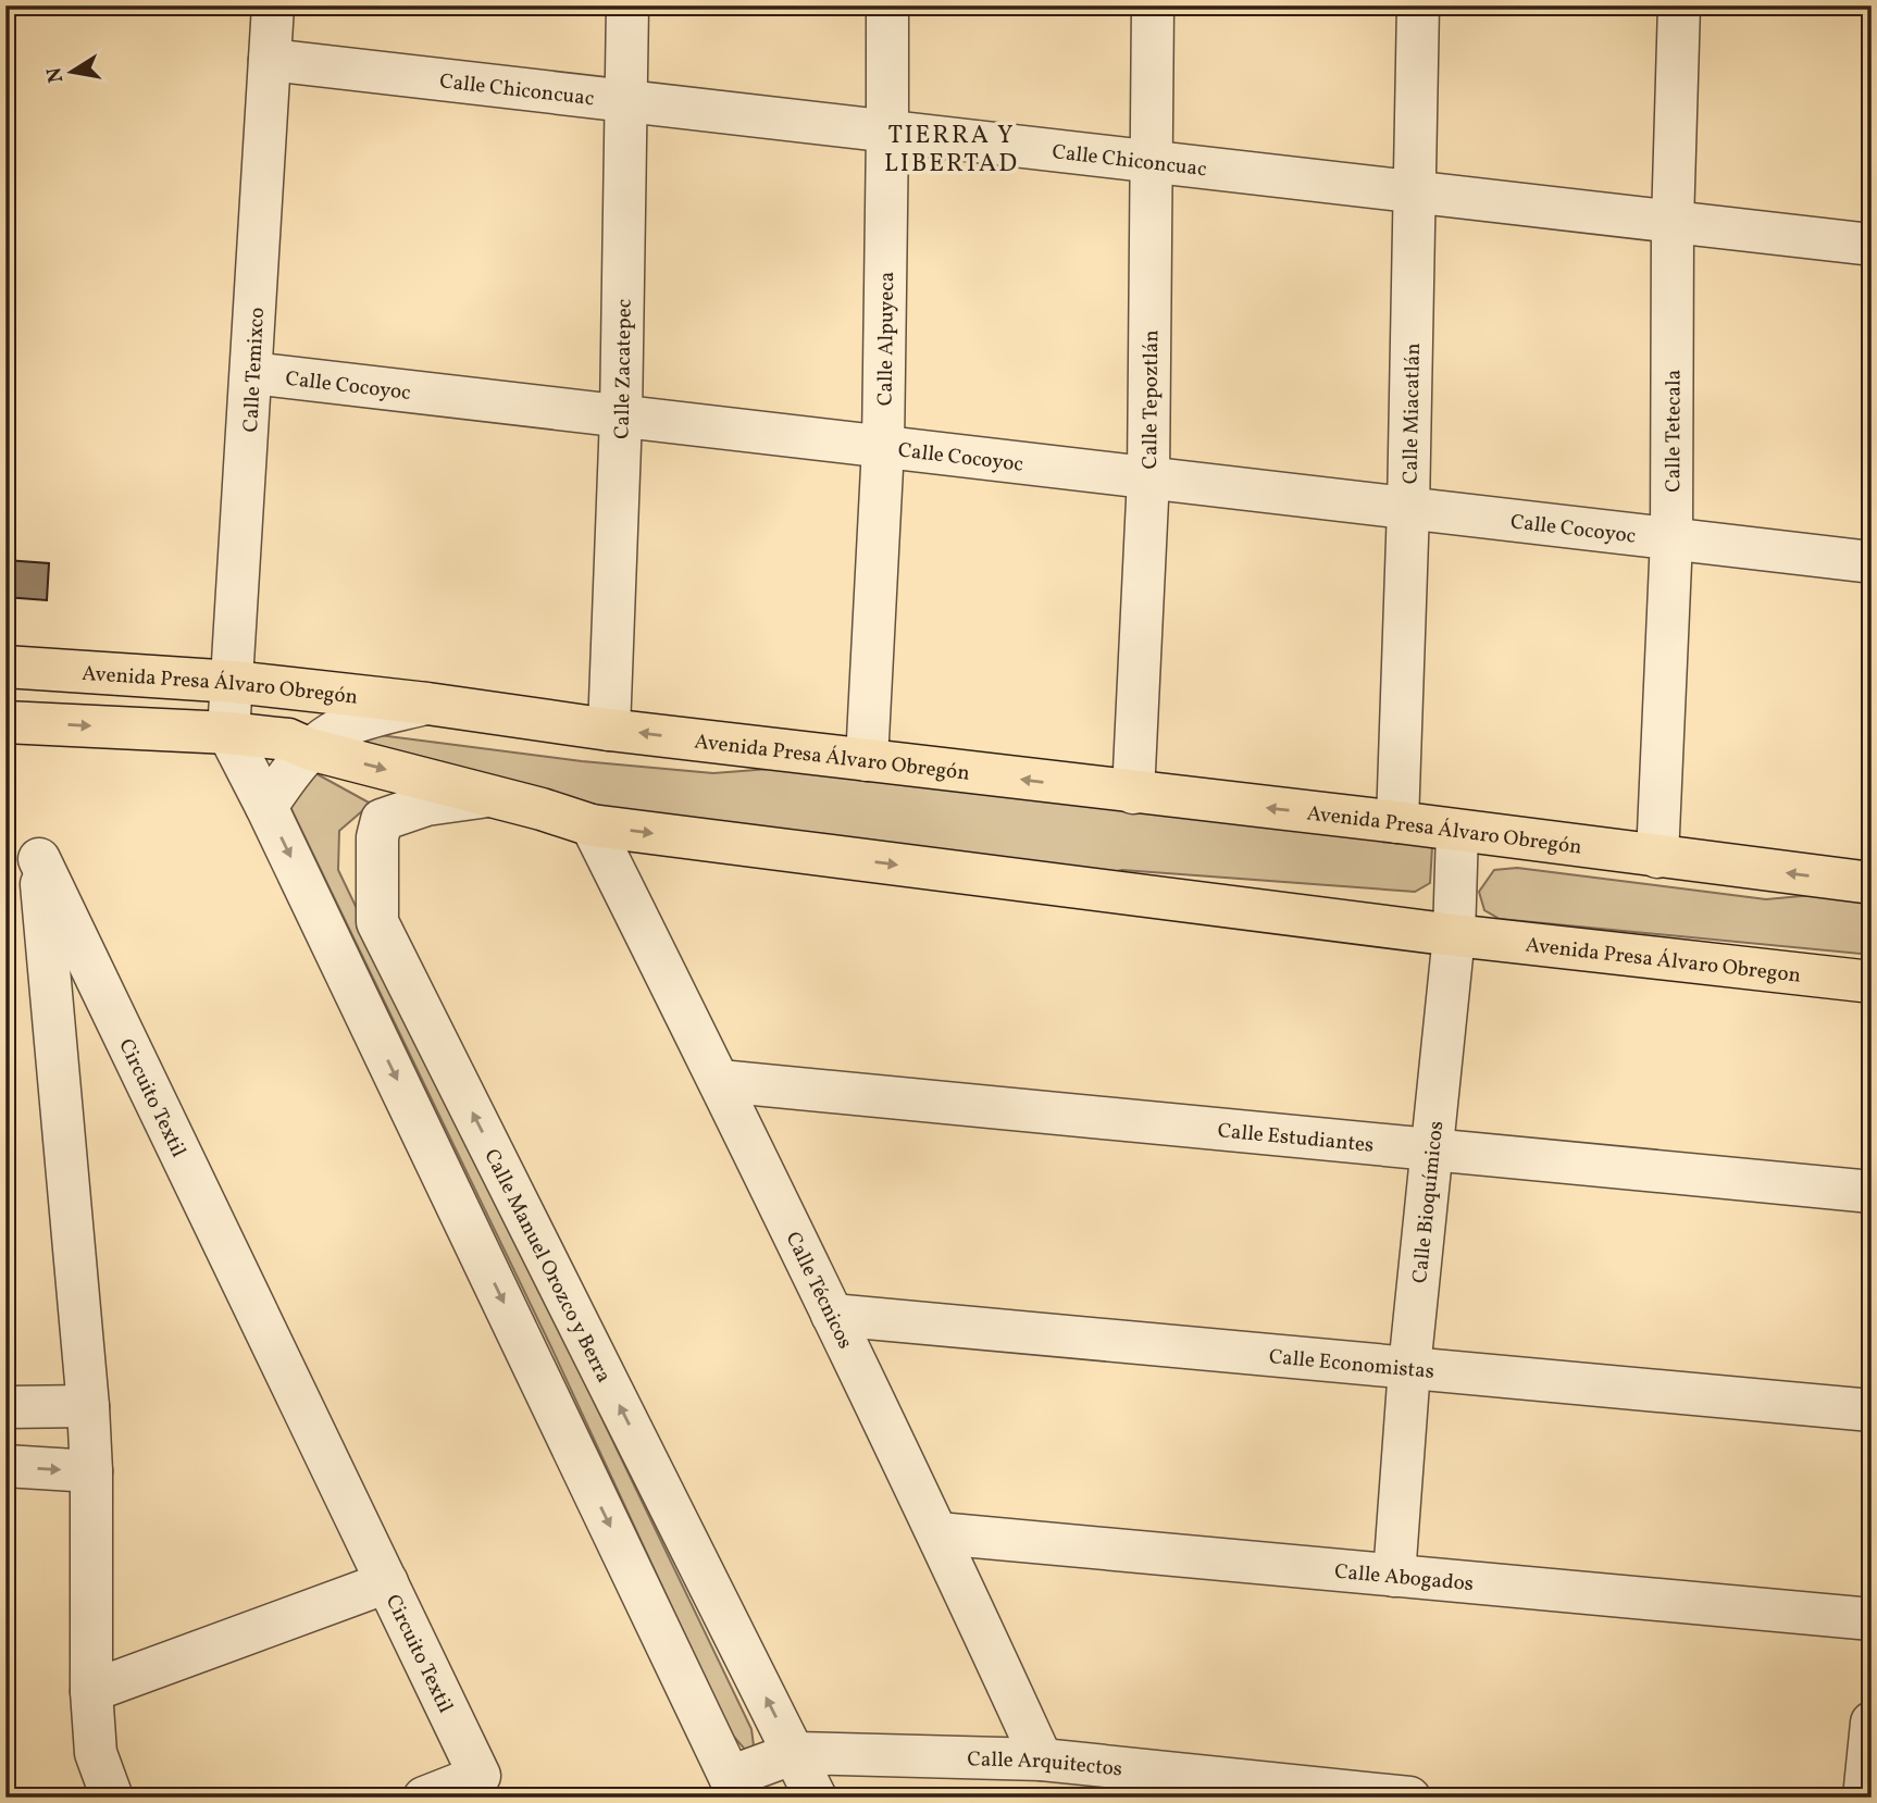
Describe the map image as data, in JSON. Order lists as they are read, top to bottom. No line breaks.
{"streets":{"main road":["Avenida Presa Álvaro Obregón","Avenida Presa Álvaro Obregon"],"street":["Calle Chiconcuac","Calle Alpuyeca","Calle Zacatepec","Calle Temixco","Calle Cocoyoc","Calle Tepoztlán","Calle Miacatlán","Calle Tetecala","Circuito Textil","Calle Estudiantes","Calle Bioquímicos","Calle Manuel Orozco y Berra","Calle Técnicos","Calle Economistas","Calle Abogados","Calle Arquitectos"]},"crossings":[["Calle Chiconcuac","Calle Alpuyeca"],["Calle Chiconcuac","Calle Zacatepec"],["Calle Chiconcuac","Calle Temixco"],["Calle Chiconcuac","Calle Tepoztlán"],["Calle Chiconcuac","Calle Miacatlán"],["Calle Chiconcuac","Calle Tetecala"],["Calle Alpuyeca","Calle Cocoyoc"],["Calle Alpuyeca","Avenida Presa Álvaro Obregón"],["Calle Zacatepec","Calle Cocoyoc"],["Calle Zacatepec","Avenida Presa Álvaro Obregón"],["Calle Temixco","Calle Cocoyoc"],["Calle Temixco","Avenida Presa Álvaro Obregón"],["Calle Cocoyoc","Calle Tepoztlán"],["Calle Cocoyoc","Calle Miacatlán"],["Calle Cocoyoc","Calle Tetecala"],["Calle Tepoztlán","Avenida Presa Álvaro Obregón"],["Calle Miacatlán","Avenida Presa Álvaro Obregón"],["Calle Tetecala","Avenida Presa Álvaro Obregón"],["Avenida Presa Álvaro Obregón","Calle Bioquímicos"],["Avenida Presa Álvaro Obregon","Calle Bioquímicos"],["Calle Estudiantes","Calle Bioquímicos"],["Calle Estudiantes","Calle Técnicos"],["Calle Bioquímicos","Calle Economistas"],["Calle Bioquímicos","Calle Abogados"],["Calle Manuel Orozco y Berra","Calle Arquitectos"],["Calle Técnicos","Calle Economistas"],["Calle Técnicos","Calle Abogados"],["Calle Técnicos","Calle Arquitectos"]],"districts":["TIERRA Y LIBERTAD"],"north":"left"}
